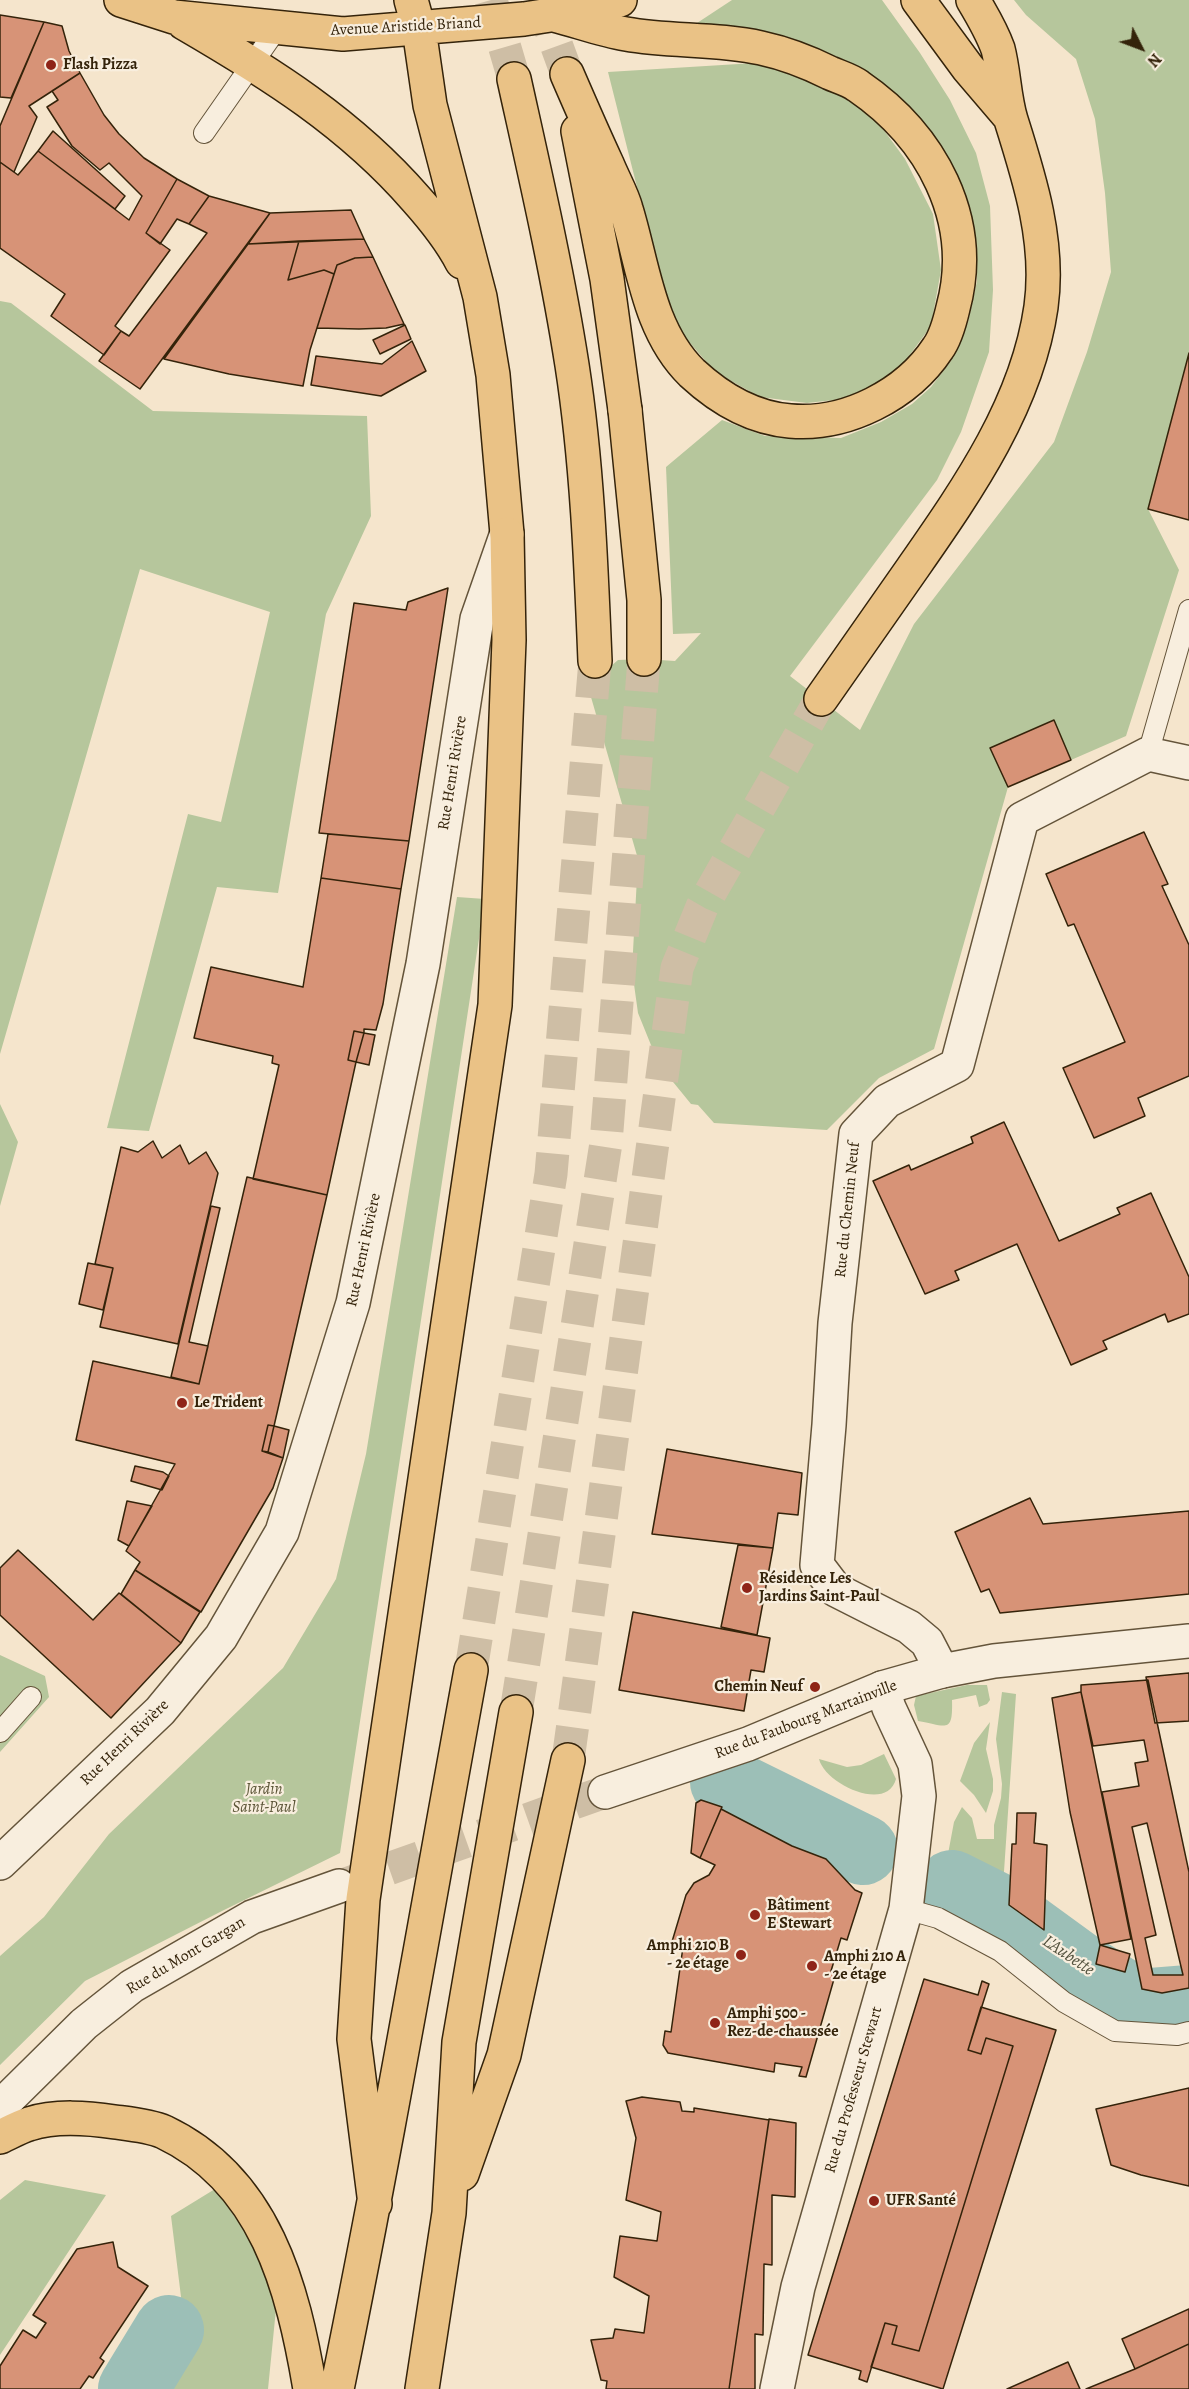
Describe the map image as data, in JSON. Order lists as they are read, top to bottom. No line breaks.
{"streets":{"main road":["Avenue Aristide Briand"],"street":["Rue Henri Rivière","Rue du Chemin Neuf","Rue du Faubourg Martainville","Rue du Mont Gargan","Rue du Professeur Stewart"]},"crossings":[["Rue du Chemin Neuf","Rue du Faubourg Martainville"],["Rue du Faubourg Martainville","Rue du Professeur Stewart"]],"water":["L'Aubette"],"parks":["Jardin Saint-Paul"],"places":["Flash Pizza","Le Trident","Résidence Les Jardins Saint-Paul","Chemin Neuf","Bâtiment E Stewart","Amphi 210 B - 2e étage","Amphi 210 A - 2e étage","Amphi 500 - Rez-de-chaussée","UFR Santé"],"north":"bottom right"}
